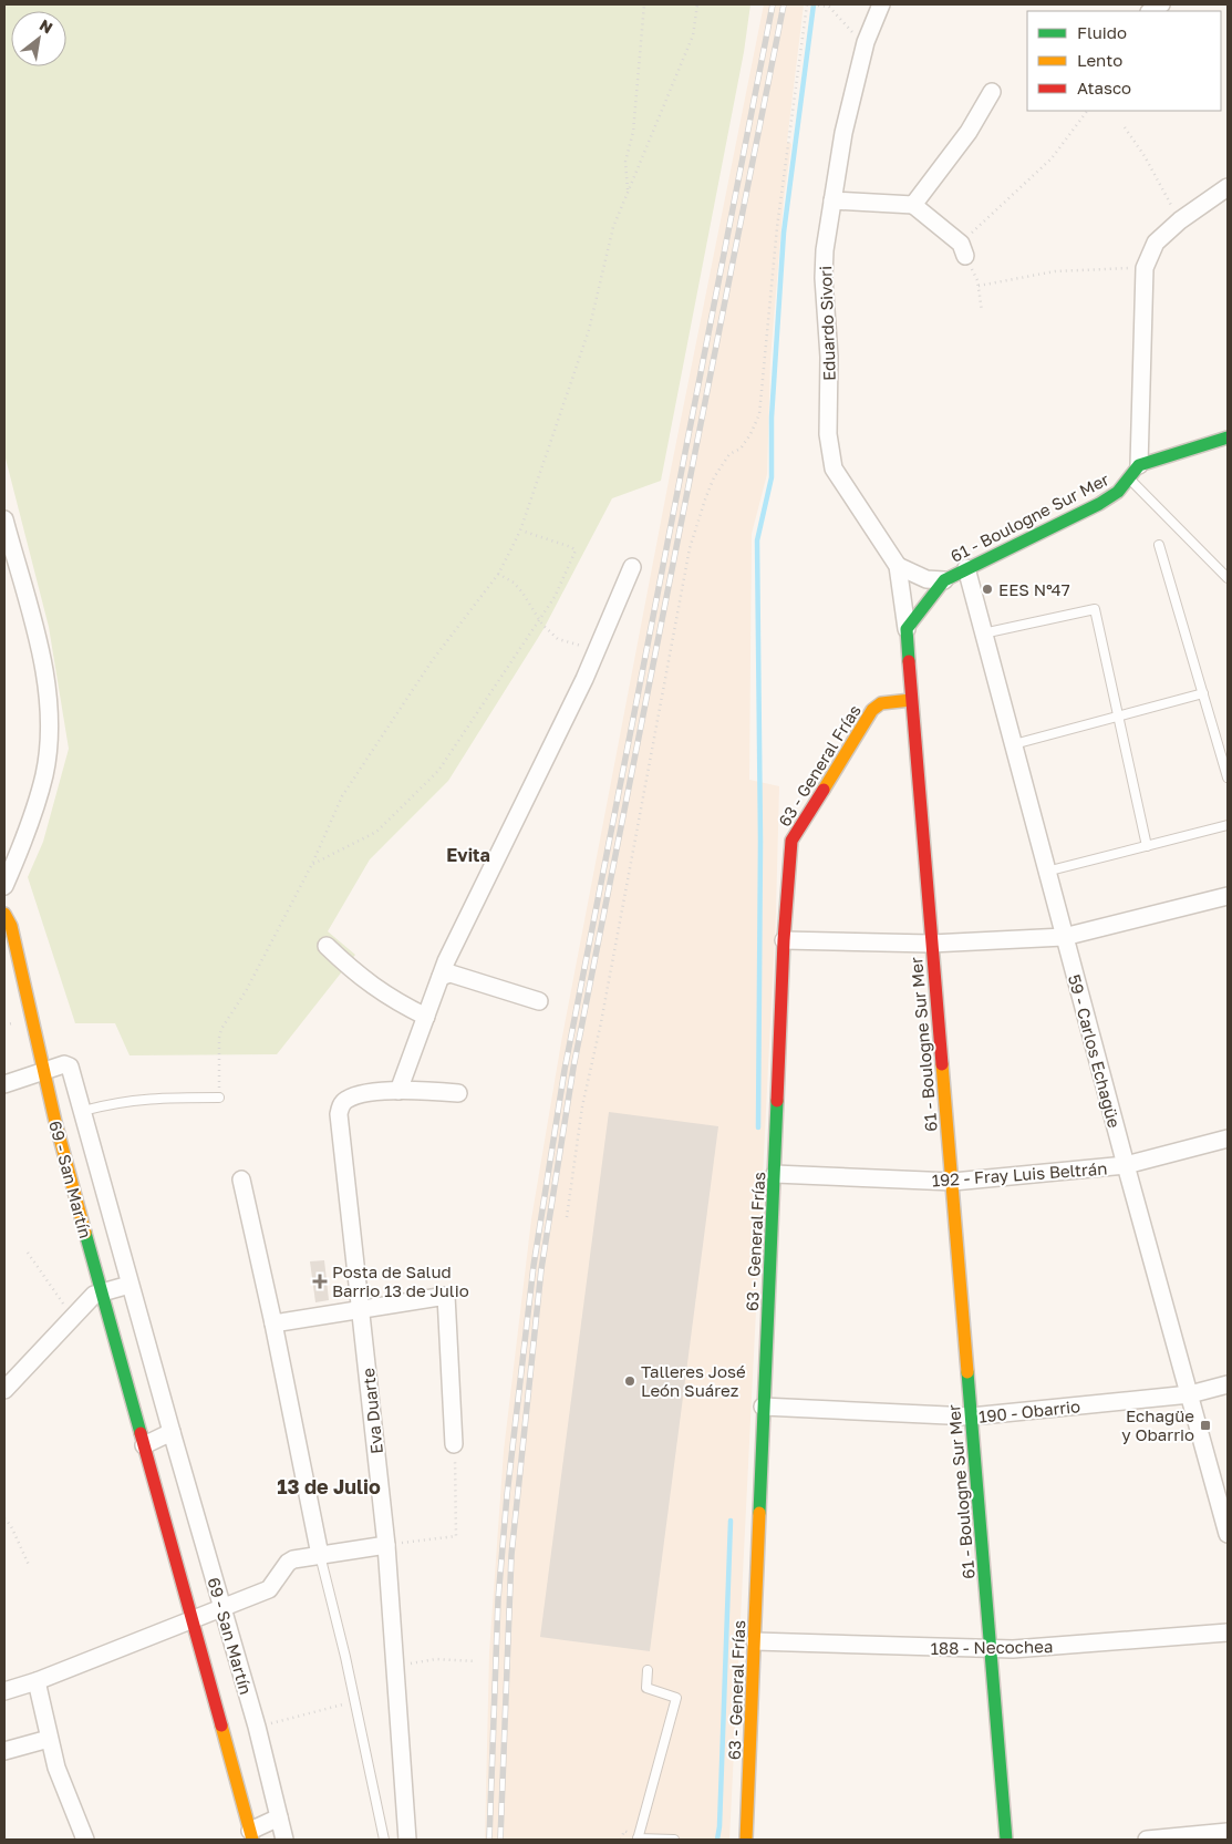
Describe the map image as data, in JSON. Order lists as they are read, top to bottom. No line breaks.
{"streets":{"street":["Eduardo Sivori","61 - Boulogne Sur Mer","63 - General Frías","59 - Carlos Echagüe","192 - Fray Luis Beltrán","69 - San Martín","Eva Duarte","190 - Obarrio","188 - Necochea"]},"crossings":[["Eduardo Sivori","61 - Boulogne Sur Mer"],["61 - Boulogne Sur Mer","63 - General Frías"],["61 - Boulogne Sur Mer","59 - Carlos Echagüe"],["61 - Boulogne Sur Mer","192 - Fray Luis Beltrán"],["61 - Boulogne Sur Mer","190 - Obarrio"],["61 - Boulogne Sur Mer","188 - Necochea"],["63 - General Frías","192 - Fray Luis Beltrán"],["63 - General Frías","190 - Obarrio"],["63 - General Frías","188 - Necochea"],["59 - Carlos Echagüe","192 - Fray Luis Beltrán"],["59 - Carlos Echagüe","190 - Obarrio"]],"districts":["Evita","13 de Julio"],"places":{"other":["EES N°47","Talleres José León Suárez"],"health":["Posta de Salud Barrio 13 de Julio"],"transit":["Echagüe y Obarrio"]},"legend":["Fluido","Lento","Atasco"],"north":"top right"}
